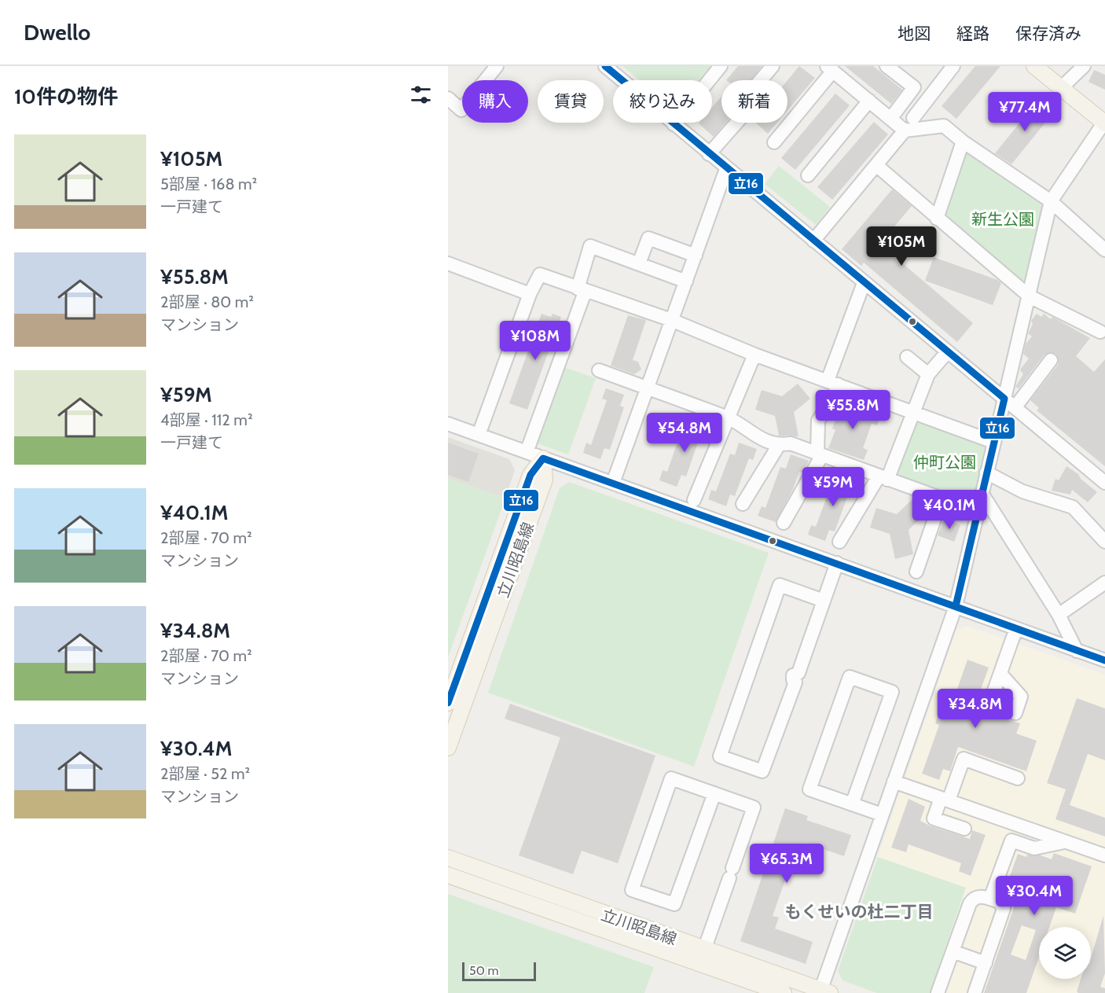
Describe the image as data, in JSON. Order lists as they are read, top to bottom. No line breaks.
{"streets":{"main road":["立川昭島線"]},"districts":["もくせいの杜二丁目"],"parks":["新生公園","仲町公園"],"lines":["transit line 立16"],"scale_bar":"50 m","page":{"header":"Dwello","nav":["地図","経路","保存済み"],"heading":"10件の物件","chip":["購入","賃貸","絞り込み","新着"],"price":["¥77.4M","¥105M","¥108M","¥55.8M","¥54.8M","¥59M","¥40.1M","¥34.8M","¥65.3M","¥30.4M"],"list":[{"name":"¥105M","note":"5部屋 · 168 m² · 一戸建て"},{"name":"¥55.8M","note":"2部屋 · 80 m² · マンション"},{"name":"¥59M","note":"4部屋 · 112 m² · 一戸建て"},{"name":"¥40.1M","note":"2部屋 · 70 m² · マンション"},{"name":"¥34.8M","note":"2部屋 · 70 m² · マンション"},{"name":"¥30.4M","note":"2部屋 · 52 m² · マンション"}],"scale":"50 m"}}
